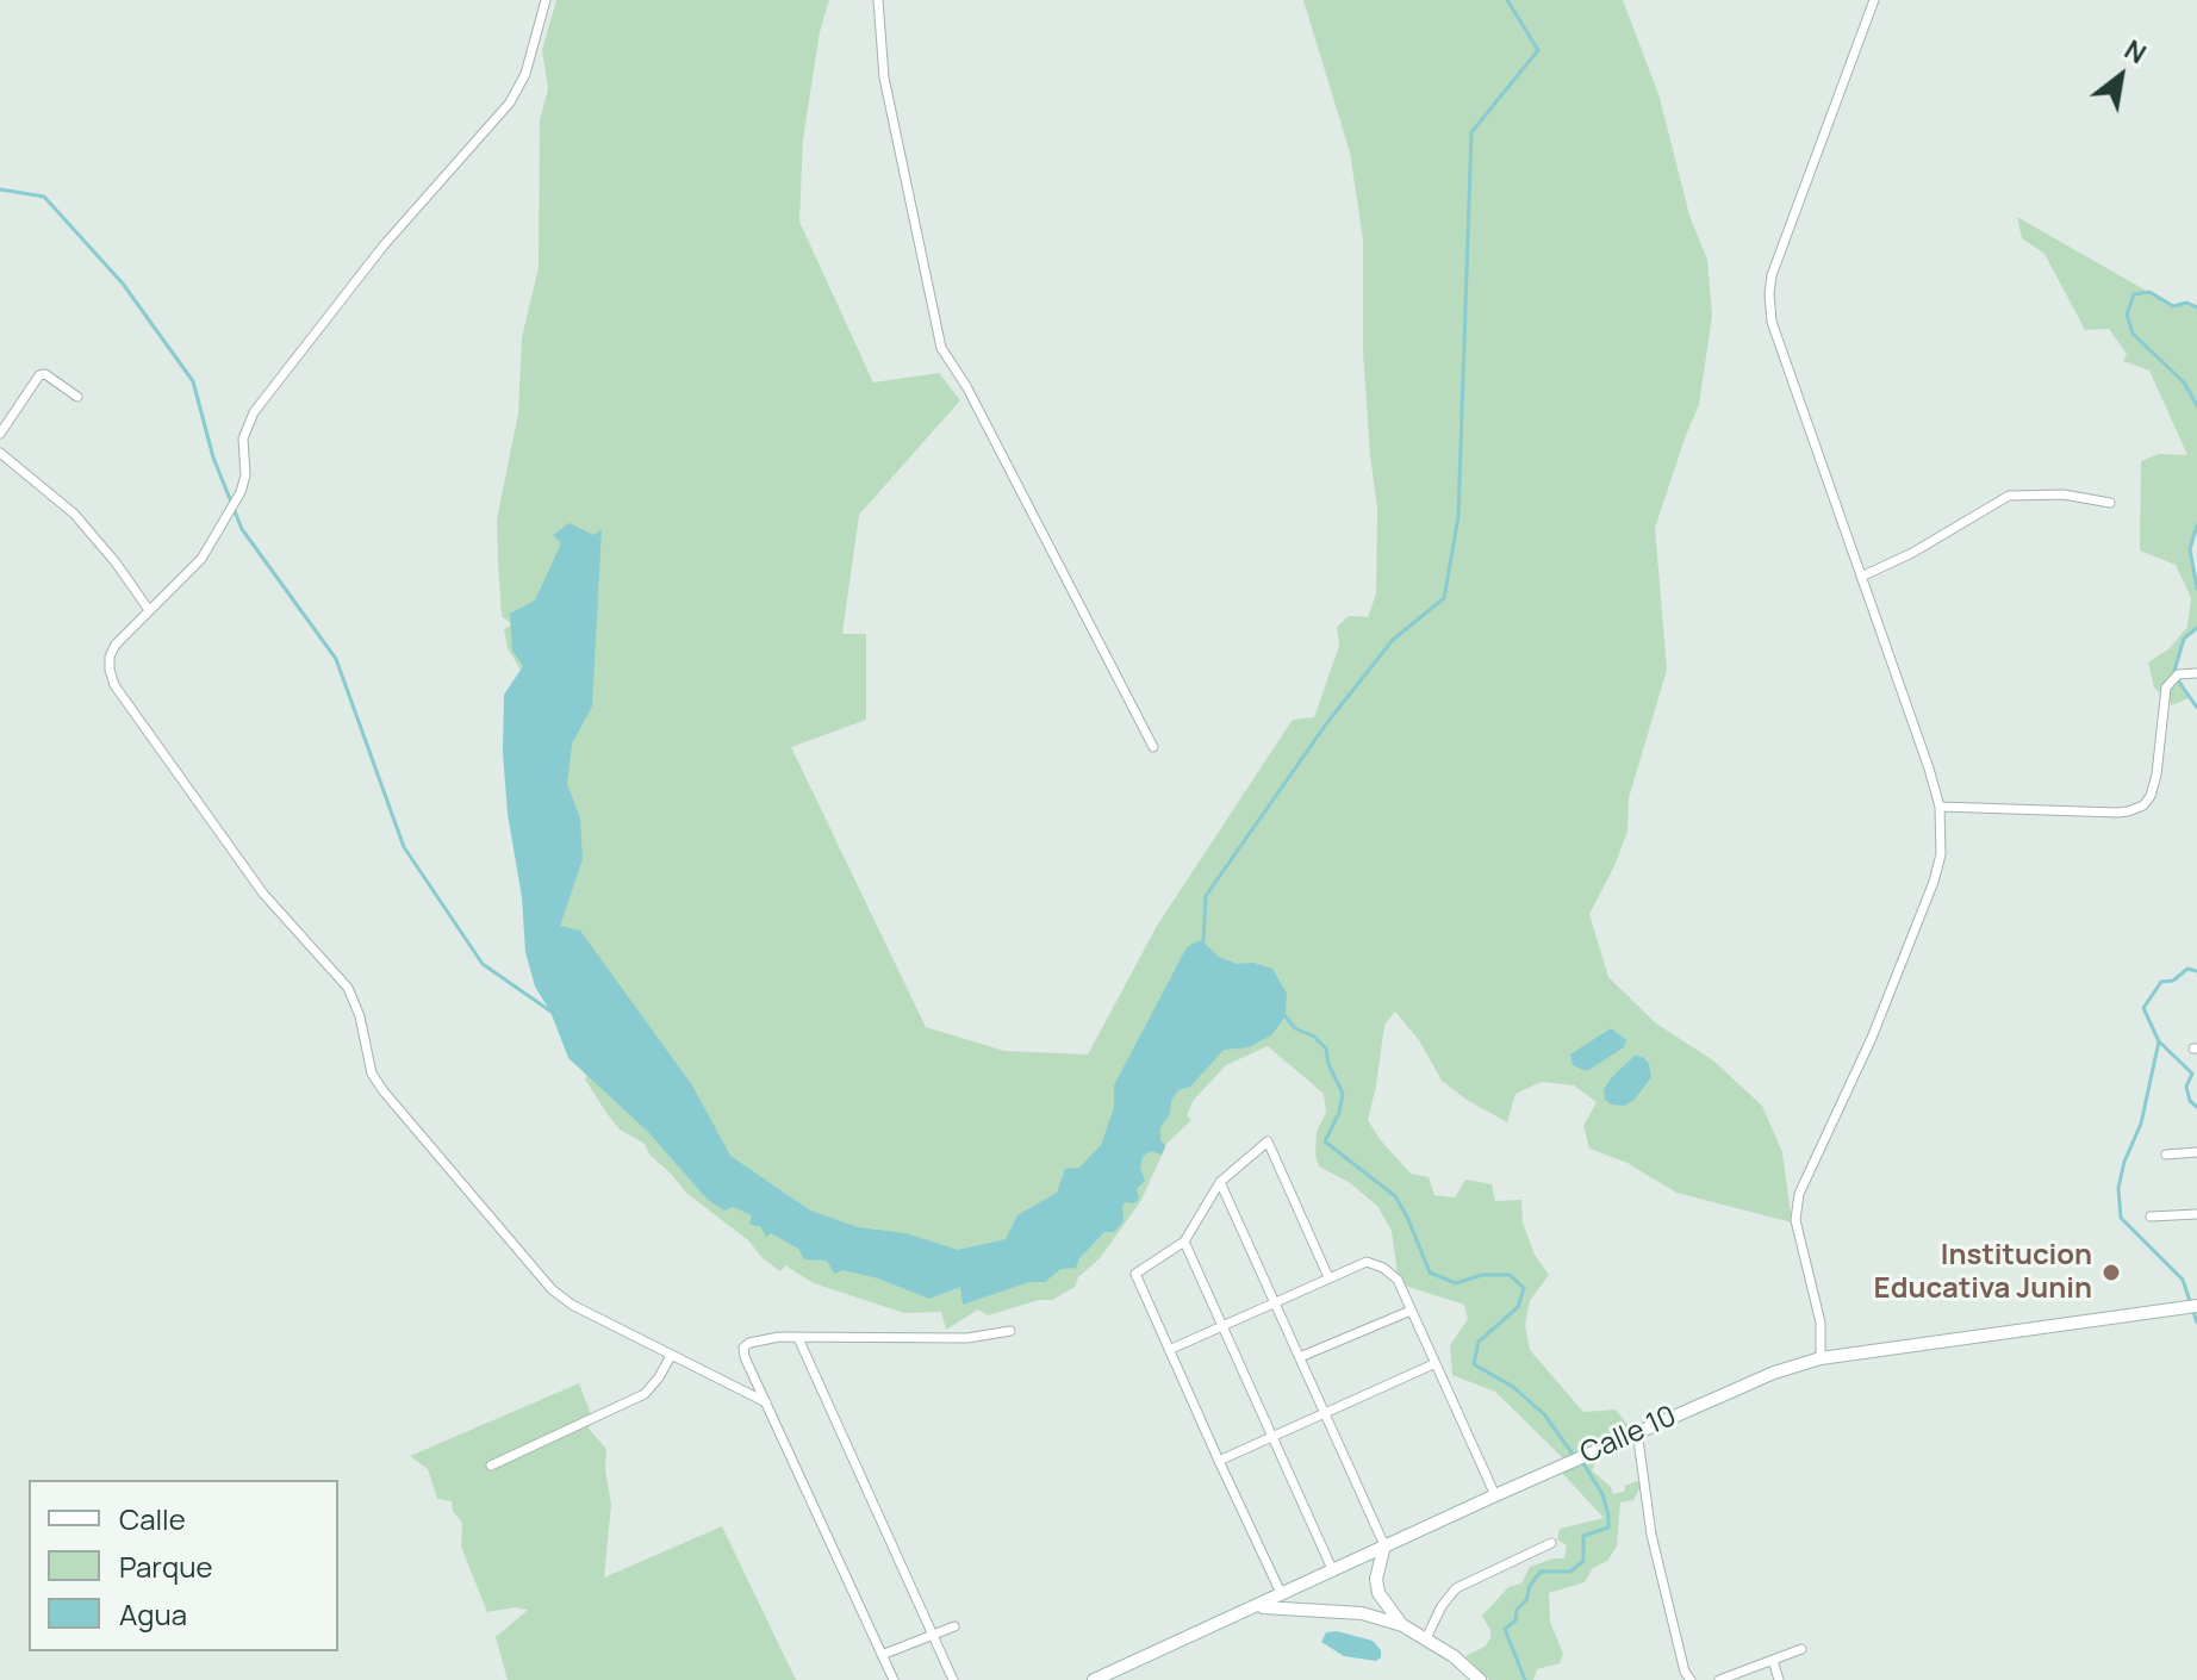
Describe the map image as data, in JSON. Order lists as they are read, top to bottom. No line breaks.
{"streets":{"main road":["Calle 10"]},"places":["Institucion Educativa Junin"],"legend":["Calle","Parque","Agua"],"north":"top right"}
